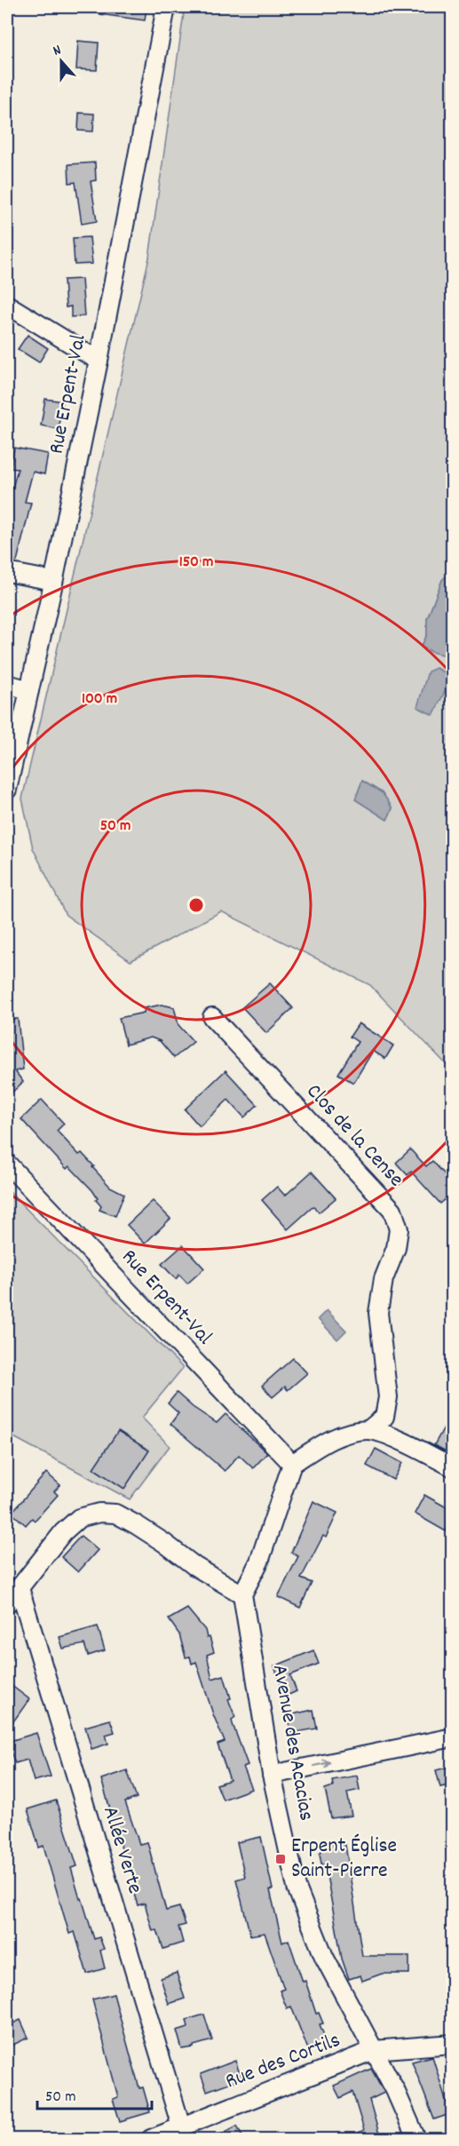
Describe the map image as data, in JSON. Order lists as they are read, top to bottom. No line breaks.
{"streets":{"street":["Rue Erpent-Val","Clos de la Cense","Avenue des Acacias","Allée Verte","Rue des Cortils"]},"crossings":[["Avenue des Acacias","Rue des Cortils"],["Allée Verte","Rue des Cortils"]],"places":{"transit":["Erpent Église Saint-Pierre"]},"scale_bar":"50 m","north":"top","rings":["150 m","100 m","50 m"]}
